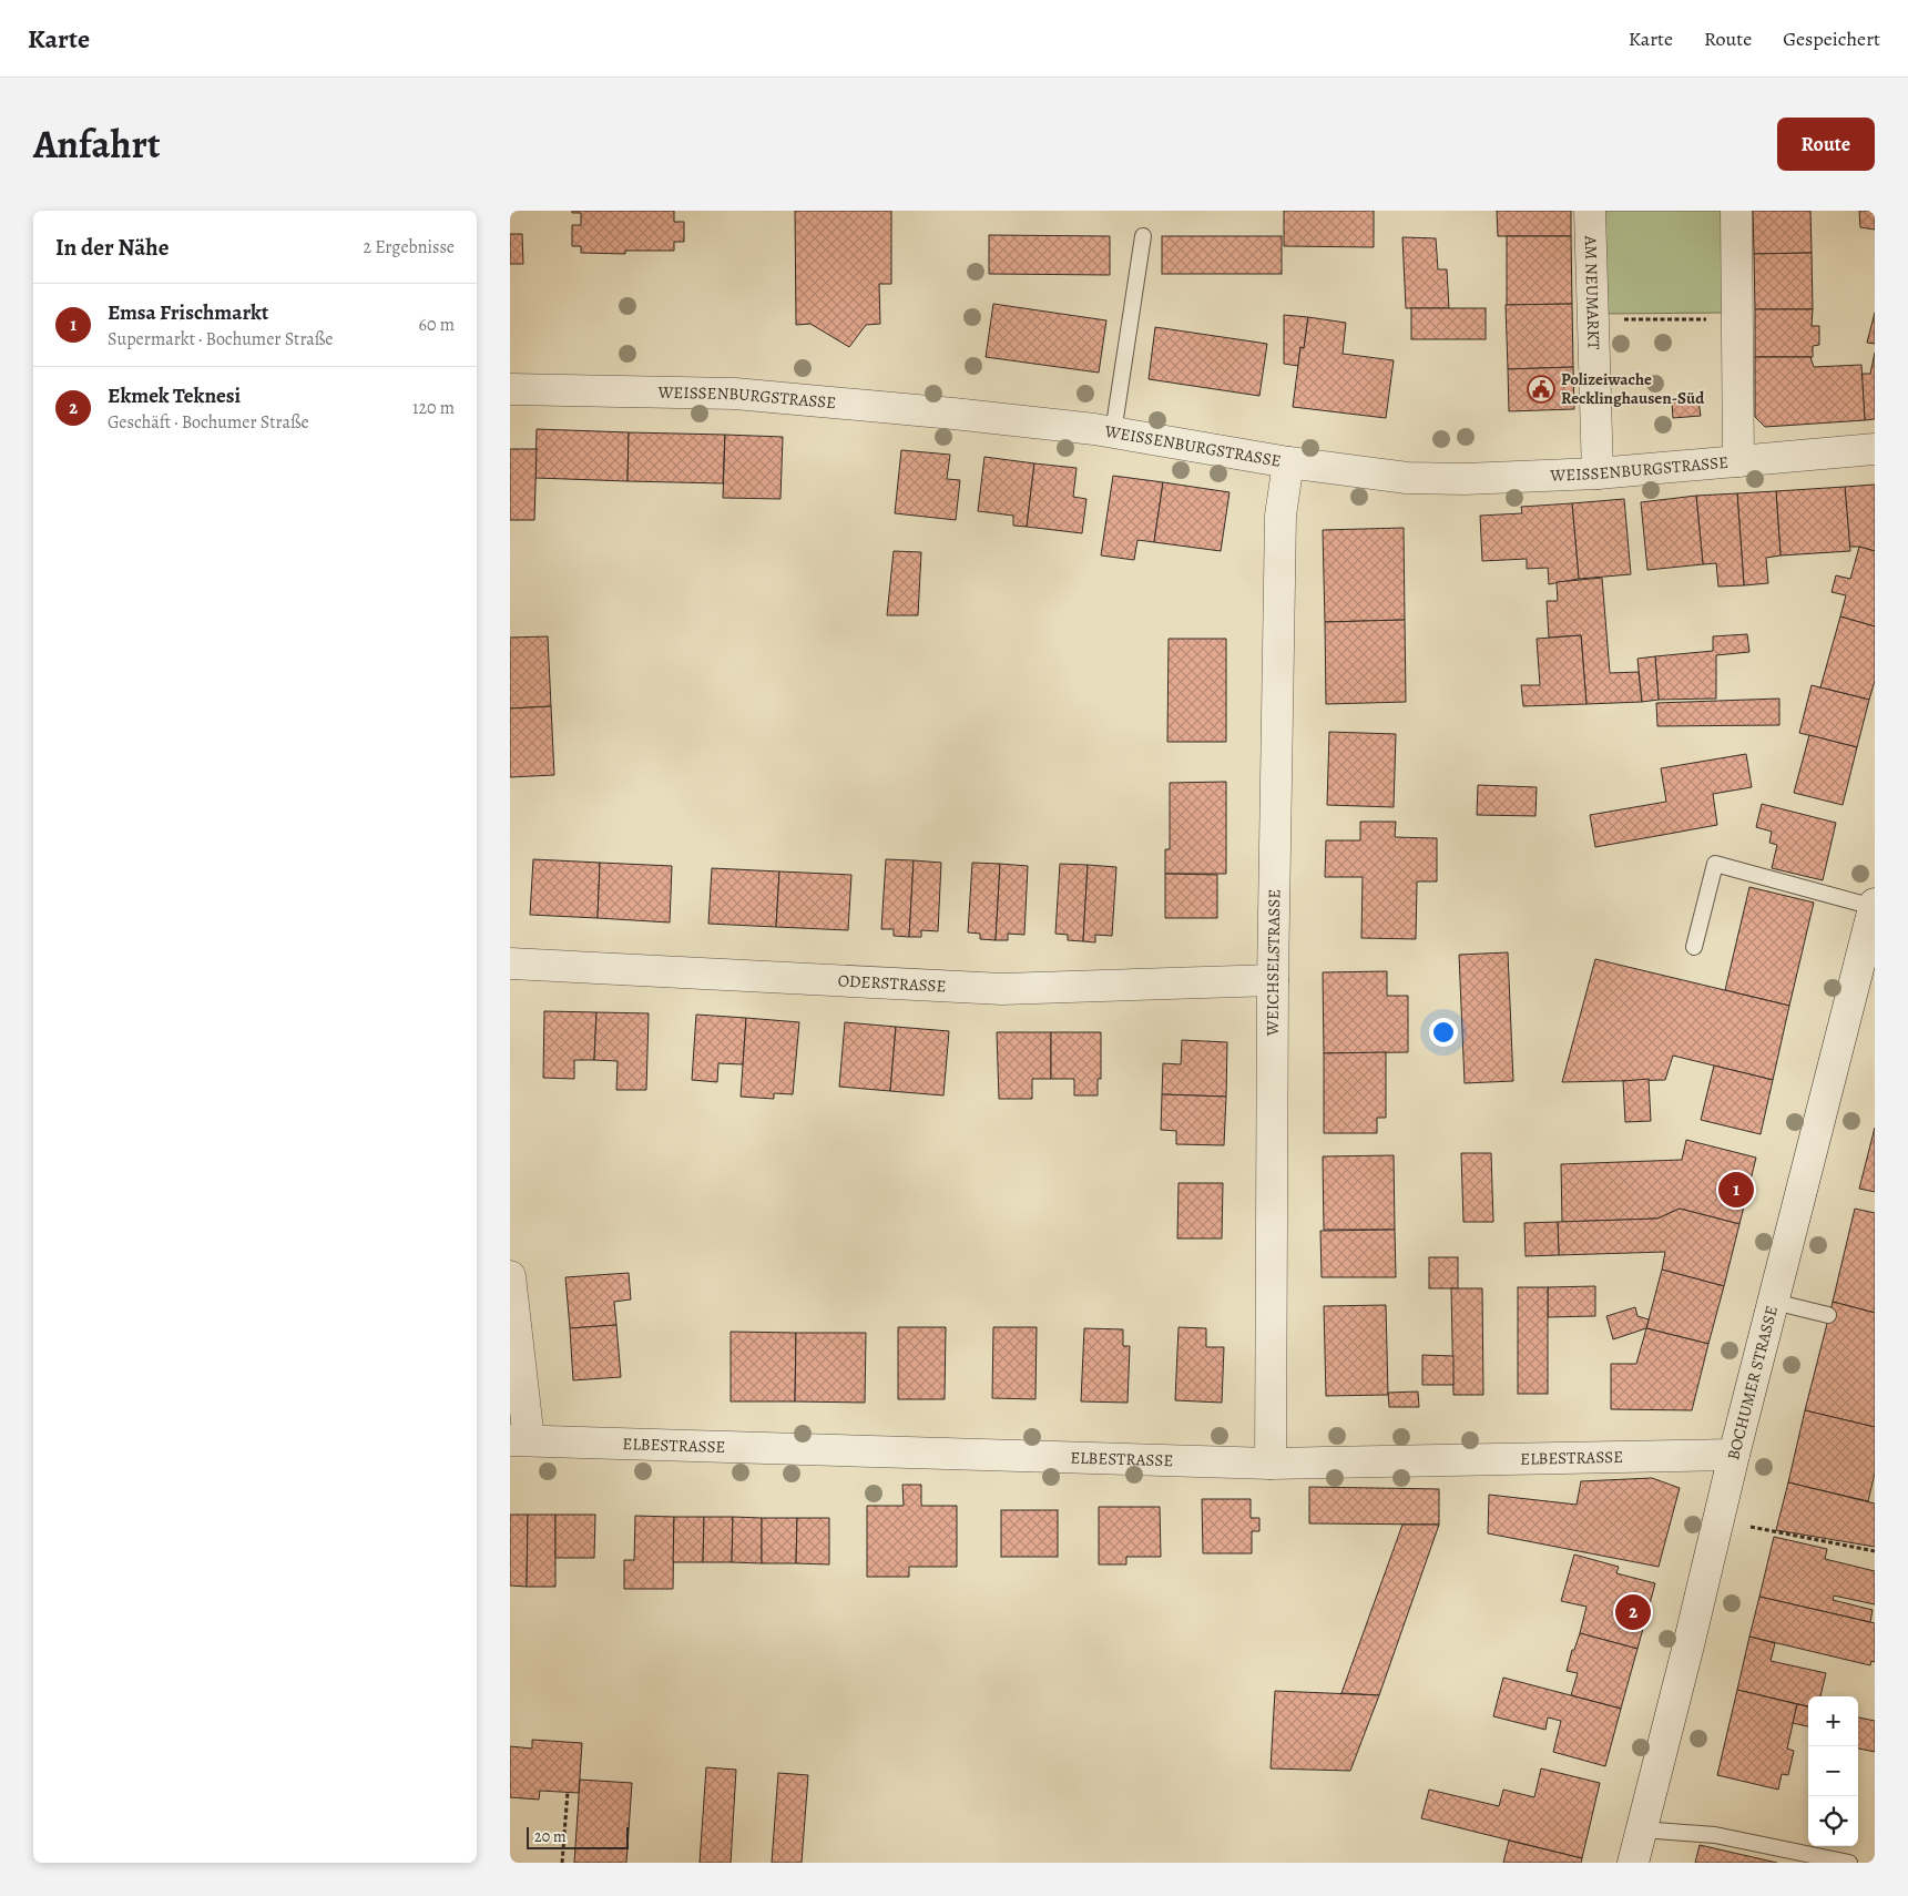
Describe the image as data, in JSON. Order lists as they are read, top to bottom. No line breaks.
{"streets":{"street":["AM NEUMARKT","WEISSENBURGSTRASSE","WEICHSELSTRASSE","ODERSTRASSE","BOCHUMER STRASSE","ELBESTRASSE"]},"crossings":[["AM NEUMARKT","WEISSENBURGSTRASSE"],["WEISSENBURGSTRASSE","WEICHSELSTRASSE"],["WEICHSELSTRASSE","ODERSTRASSE"],["WEICHSELSTRASSE","ELBESTRASSE"],["BOCHUMER STRASSE","ELBESTRASSE"]],"places":{"public building":["Polizeiwache Recklinghausen-Süd"]},"scale_bar":"20 m","page":{"header":"Karte","nav":["Karte","Route","Gespeichert"],"title":"Anfahrt","buttons":"Route","heading":["In der Nähe","2 Ergebnisse"],"list":[{"mark":"1","name":"Emsa Frischmarkt","note":"Supermarkt · Bochumer Straße","value":"60 m"},{"mark":"2","name":"Ekmek Teknesi","note":"Geschäft · Bochumer Straße","value":"120 m"}],"pins":["1","2"],"map_buttons":["+","−"],"scale":"20 m"}}
